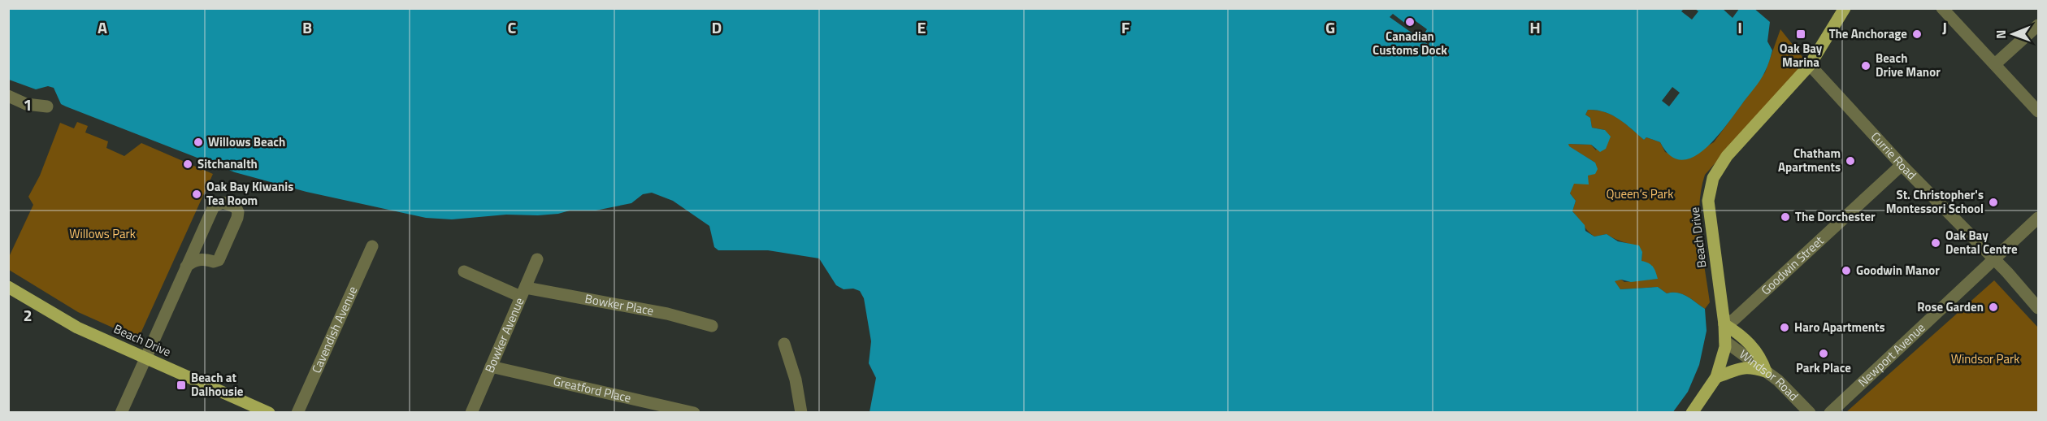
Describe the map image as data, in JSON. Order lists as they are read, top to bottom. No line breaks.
{"streets":{"main road":["Beach Drive"],"street":["Currie Road","Goodwin Street","Bowker Place","Cavendish Avenue","Bowker Avenue","Newport Avenue","Windsor Road","Greatford Place"]},"crossings":[["Currie Road","Beach Drive"],["Currie Road","Goodwin Street"],["Currie Road","Newport Avenue"],["Beach Drive","Goodwin Street"],["Beach Drive","Windsor Road"],["Bowker Place","Bowker Avenue"],["Bowker Avenue","Greatford Place"]],"parks":["Queen’s Park","Willows Park","Windsor Park"],"places":{"other":["Canadian Customs Dock","The Anchorage","Beach Drive Manor","Willows Beach","Chatham Apartments","Sitchanalth","Oak Bay Kiwanis Tea Room","St. Christopher's Montessori School","The Dorchester","Oak Bay Dental Centre","Goodwin Manor","Rose Garden","Haro Apartments","Park Place"],"transit":["Oak Bay Marina","Beach at Dalhousie"]},"north":"left","grid":{"columns":["A","B","C","D","E","F","G","H","I","J"],"rows":["1","2"]}}
